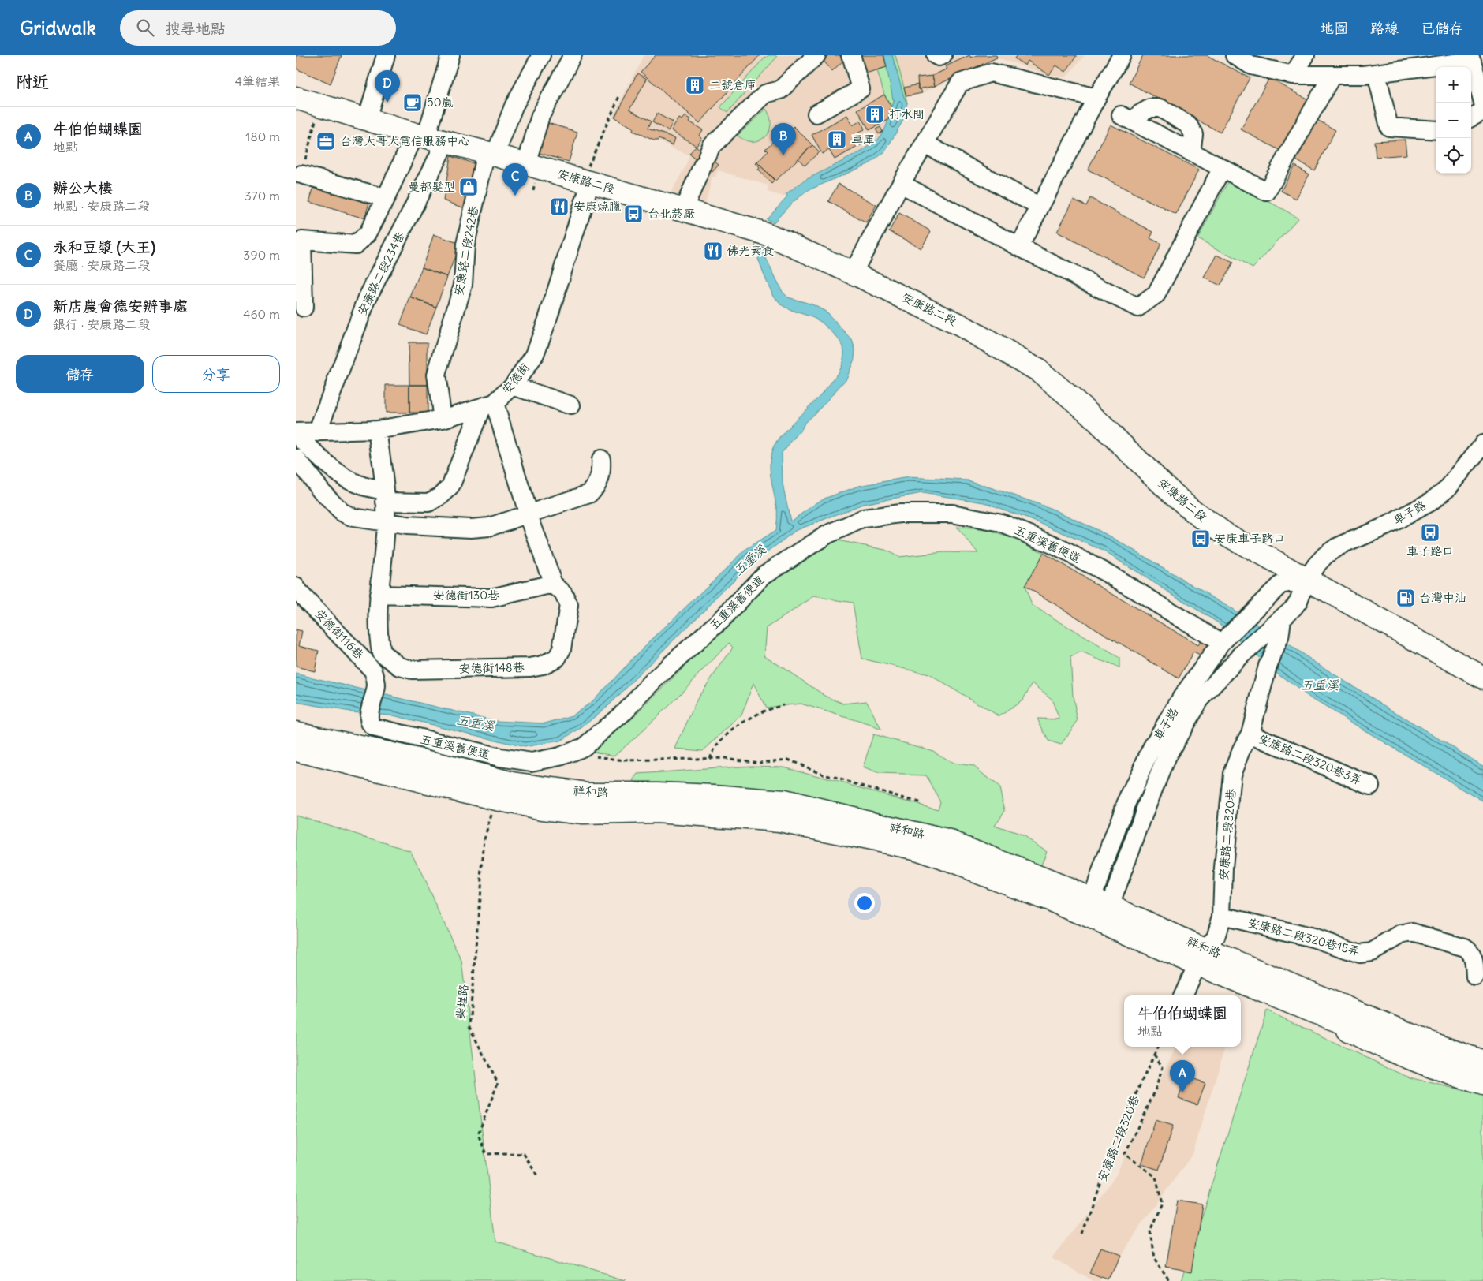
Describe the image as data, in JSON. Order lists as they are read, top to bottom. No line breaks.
{"streets":{"main road":["安康路二段","祥和路"],"street":["安康路二段242巷","安康路二段234巷","安德街","車子路","五重溪舊便道","安德街130巷","安德街116巷","安德街148巷","安康路二段320巷3弄","安康路二段320巷","安康路二段320巷15弄"],"path":["柴埕路"]},"crossings":[["安康路二段","安康路二段242巷"],["安康路二段","安康路二段234巷"],["安康路二段","安德街"],["安康路二段","車子路"],["安康路二段242巷","安德街"],["安康路二段234巷","安德街"],["安德街","安德街148巷"],["車子路","五重溪舊便道"],["車子路","祥和路"],["車子路","安康路二段320巷"],["五重溪舊便道","安德街116巷"],["安德街130巷","安德街148巷"],["安康路二段320巷3弄","安康路二段320巷"],["祥和路","安康路二段320巷"],["祥和路","柴埕路"],["安康路二段320巷","安康路二段320巷15弄"]],"water":["五重溪"],"places":{"building":["二號倉庫","打水間","車庫"],"cafe":["50嵐"],"office":["台灣大哥大電信服務中心"],"shop":["曼都髮型"],"restaurant":["安康燒臘","佛光素食"],"bus stop":["台北菸廠","車子路口","安康車子路口"],"fuel station":["台灣中油"]},"page":{"header":"Gridwalk","search":"搜尋地點","nav":["地圖","路線","已儲存"],"heading":["附近","4筆結果"],"map_buttons":["+","−"],"pins":["D","B","C","A"],"list":[{"mark":"A","name":"牛伯伯蝴蝶園","note":"地點","value":"180 m"},{"mark":"B","name":"辦公大樓","note":"地點 · 安康路二段","value":"370 m"},{"mark":"C","name":"永和豆漿 (大王)","note":"餐廳 · 安康路二段","value":"390 m"},{"mark":"D","name":"新店農會德安辦事處","note":"銀行 · 安康路二段","value":"460 m"}],"buttons":["儲存","分享"],"popup":["牛伯伯蝴蝶園","地點"]}}
